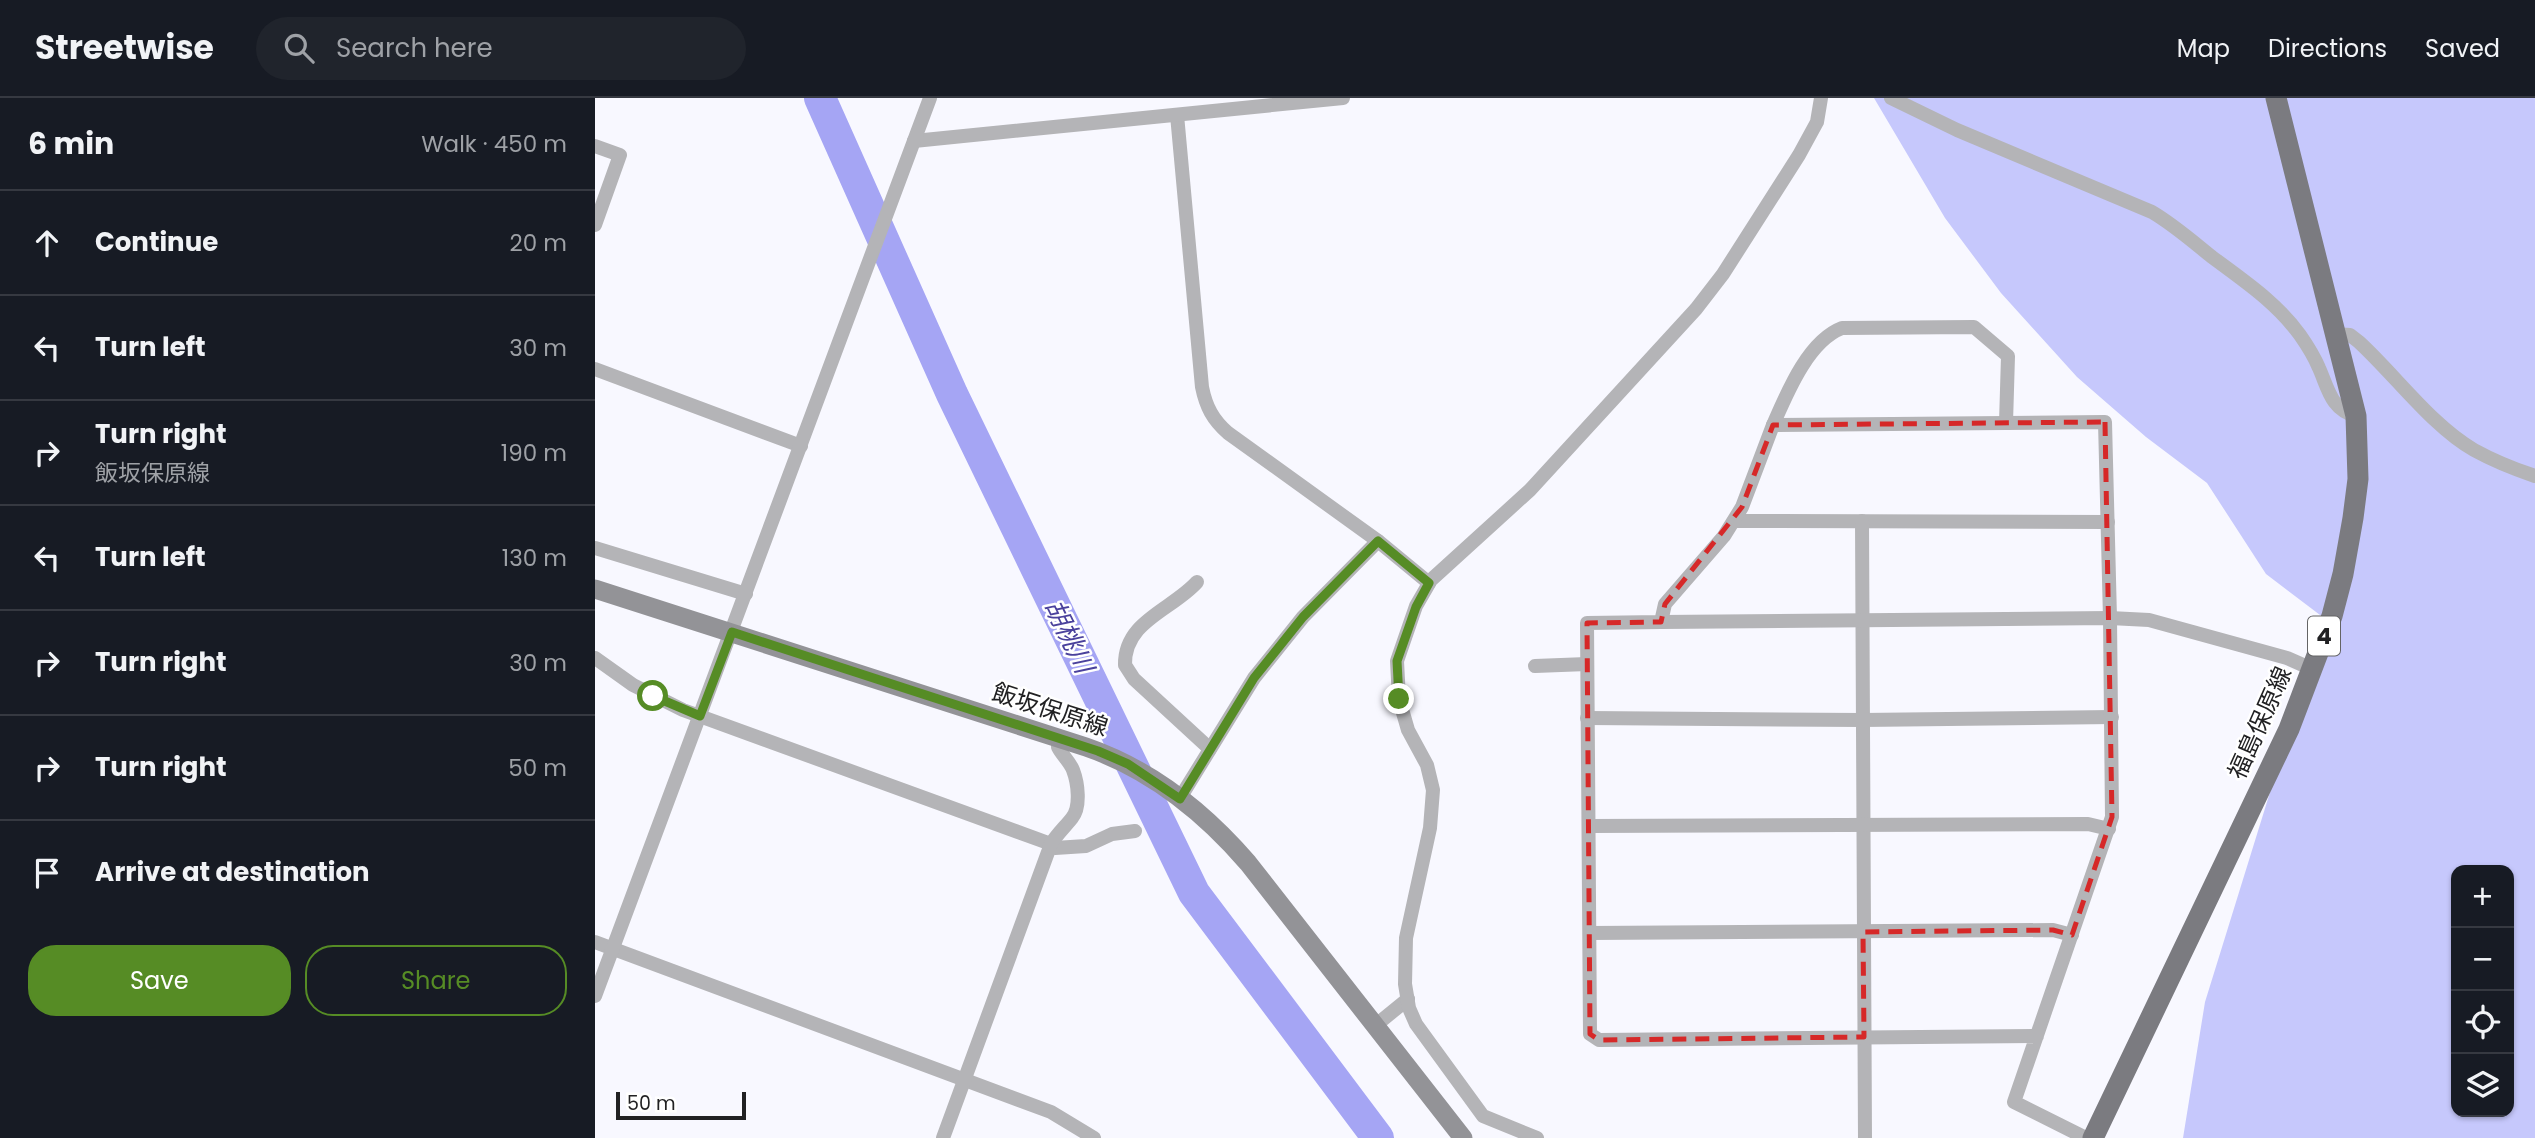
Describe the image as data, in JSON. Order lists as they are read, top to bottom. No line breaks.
{"streets":{"main road":["4","飯坂保原線","福島保原線"]},"water":["胡桃川"],"scale_bar":"50 m","page":{"header":"Streetwise","search":"Search here","nav":["Map","Directions","Saved"],"heading":["6 min","Walk · 450 m"],"list":[["Continue","20 m"],["Turn left","30 m"],["Turn right","飯坂保原線","190 m"],["Turn left","130 m"],["Turn right","30 m"],["Turn right","50 m"],"Arrive at destination"],"map_buttons":["+","−"],"buttons":["Save","Share"],"scale":"50 m"}}
